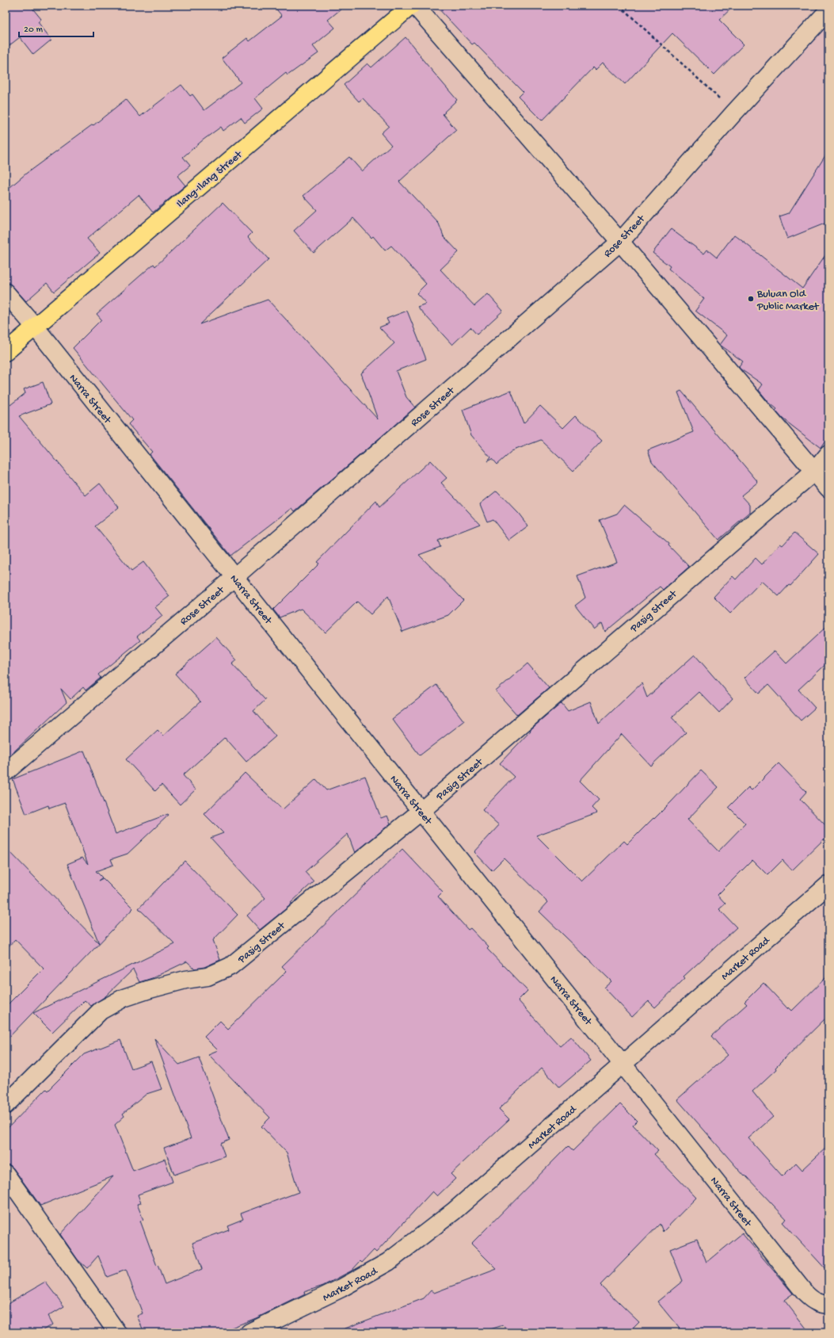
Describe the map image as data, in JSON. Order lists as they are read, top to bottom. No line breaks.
{"streets":{"main road":["Ilang-Ilang Street"],"street":["Rose Street","Narra Street","Pasig Street","Market Road"]},"crossings":[["Ilang-Ilang Street","Narra Street"],["Rose Street","Narra Street"],["Narra Street","Pasig Street"],["Narra Street","Market Road"]],"places":["Buluan Old Public Market"],"scale_bar":"20 m"}
